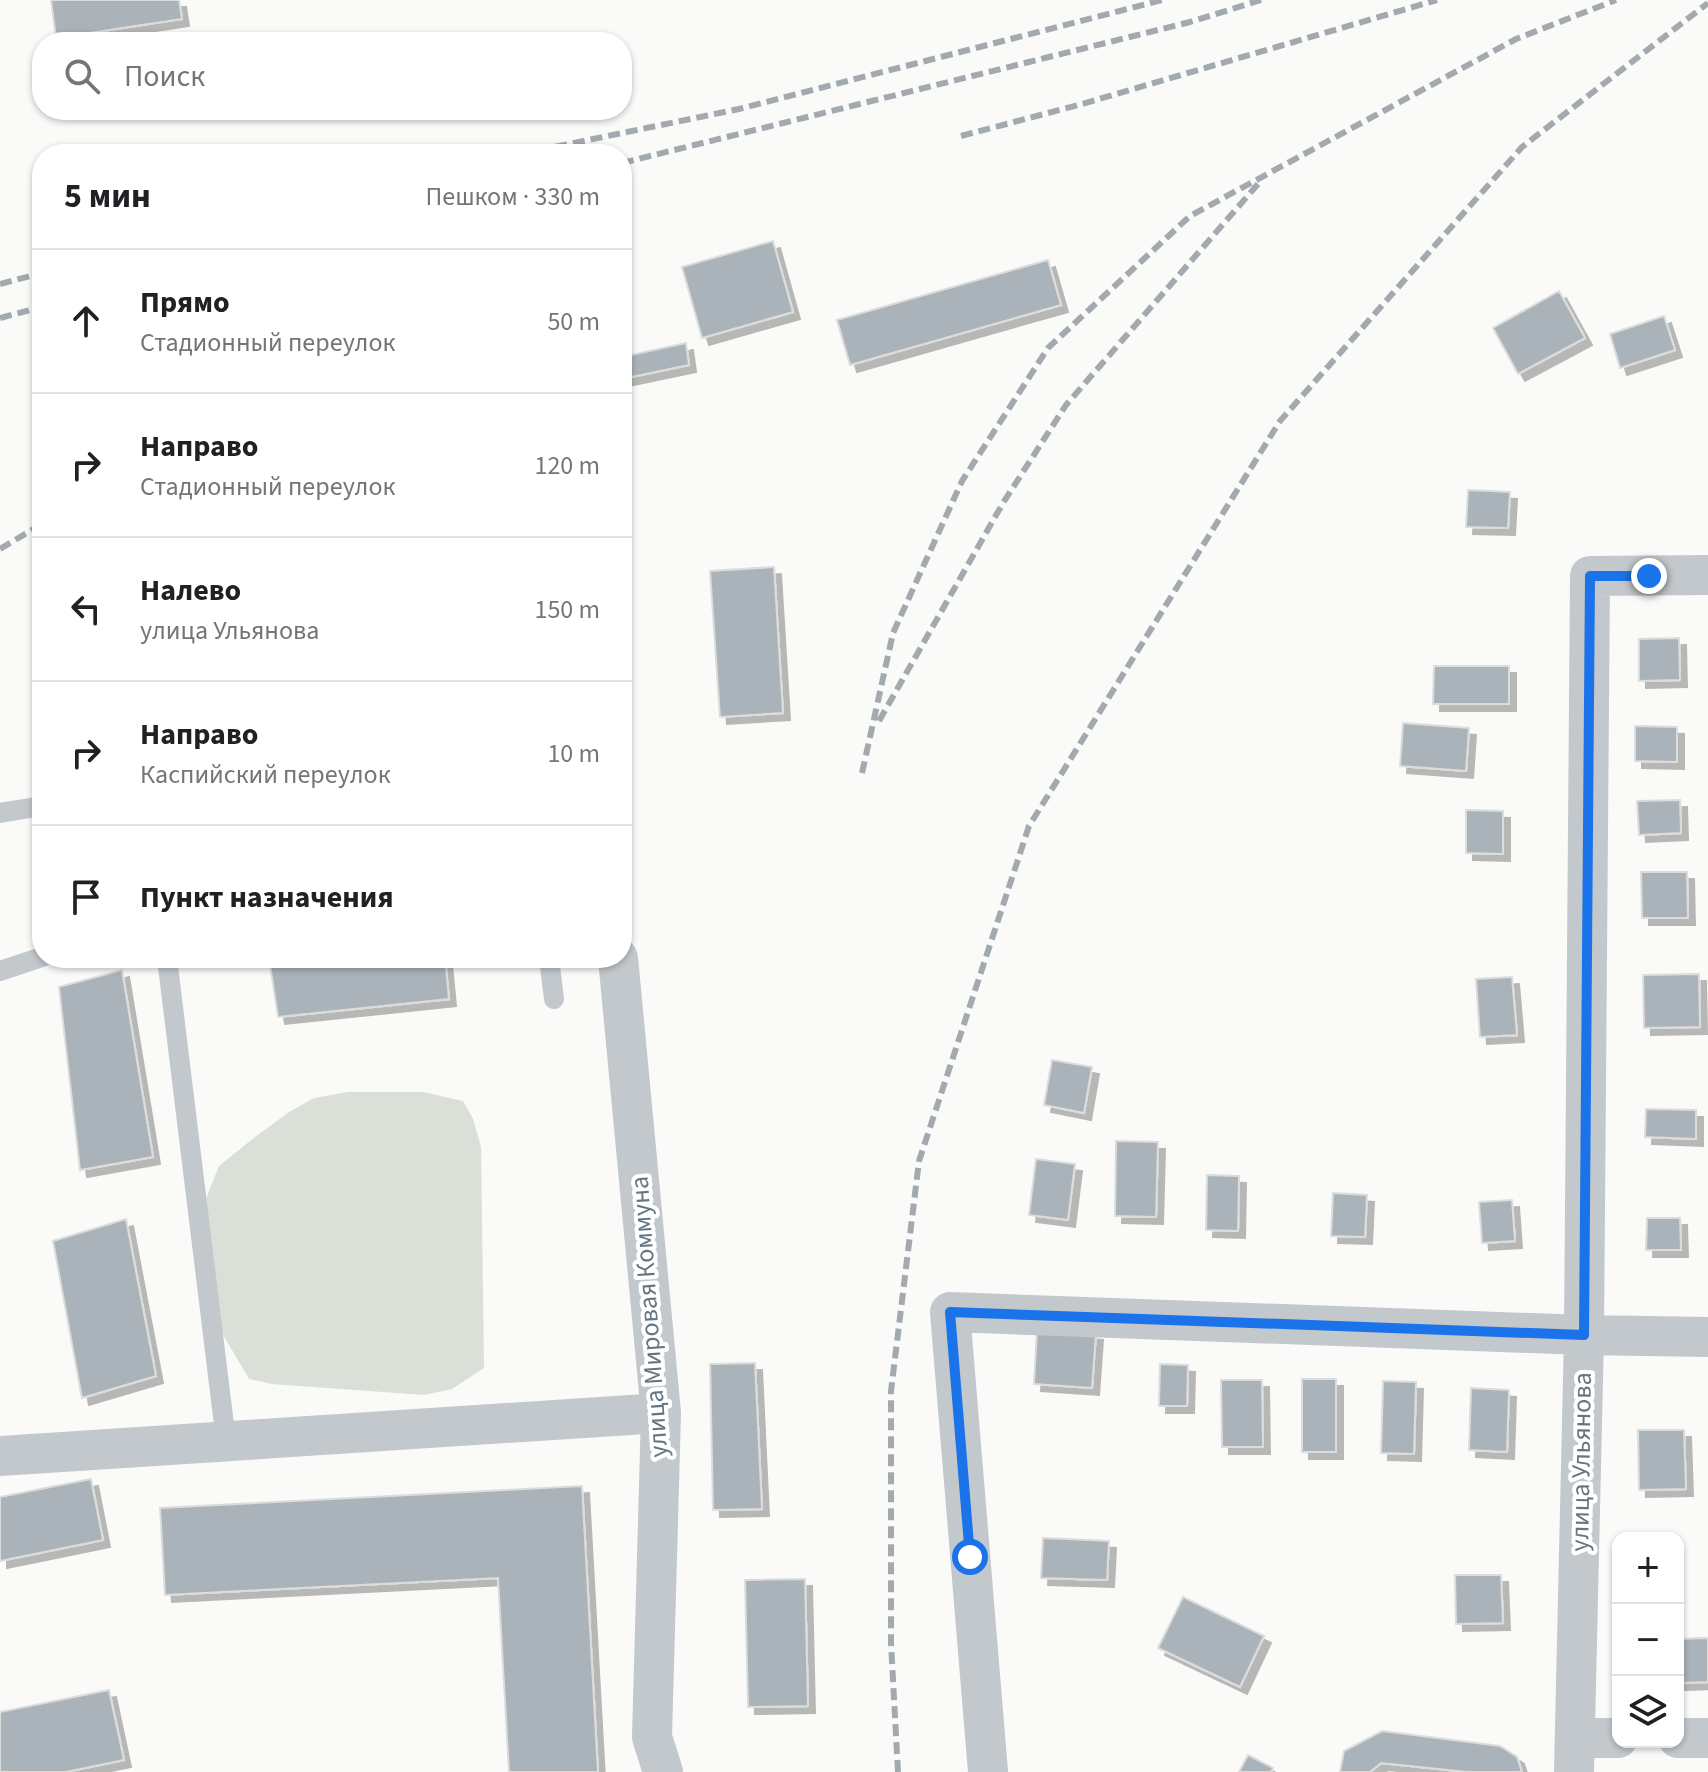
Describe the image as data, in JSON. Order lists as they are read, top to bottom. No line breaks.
{"streets":{"street":["улица Мировая Коммуна","улица Ульянова"]},"page":{"search":"Поиск","heading":["5 мин","Пешком · 330 m"],"list":[["Прямо","Стадионный переулок","50 m"],["Направо","Стадионный переулок","120 m"],["Налево","улица Ульянова","150 m"],["Направо","Каспийский переулок","10 m"],"Пункт назначения"],"map_buttons":["+","−"]}}
